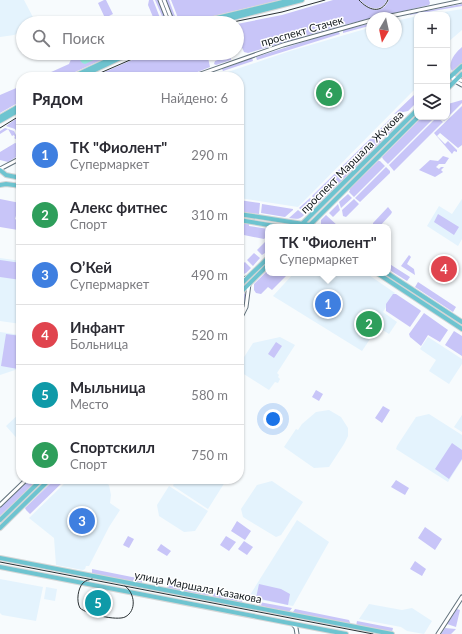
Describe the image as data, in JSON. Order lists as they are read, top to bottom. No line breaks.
{"streets":{"main road":["проспект Маршала Жукова","улица Маршала Казакова"],"street":["проспект Стачек"]},"north":"bottom","page":{"map_buttons":["+","−"],"search":"Поиск","heading":["Рядом","Найдено: 6"],"pins":["6","4","1","2","3","5"],"list":[{"mark":"1","name":"ТК \"Фиолент\"","note":"Супермаркет","value":"290 m"},{"mark":"2","name":"Алекс фитнес","note":"Спорт","value":"310 m"},{"mark":"3","name":"О’Кей","note":"Супермаркет","value":"490 m"},{"mark":"4","name":"Инфант","note":"Больница","value":"520 m"},{"mark":"5","name":"Мыльница","note":"Место","value":"580 m"},{"mark":"6","name":"Спортскилл","note":"Спорт","value":"750 m"}],"popup":["ТК \"Фиолент\"","Супермаркет"]}}
